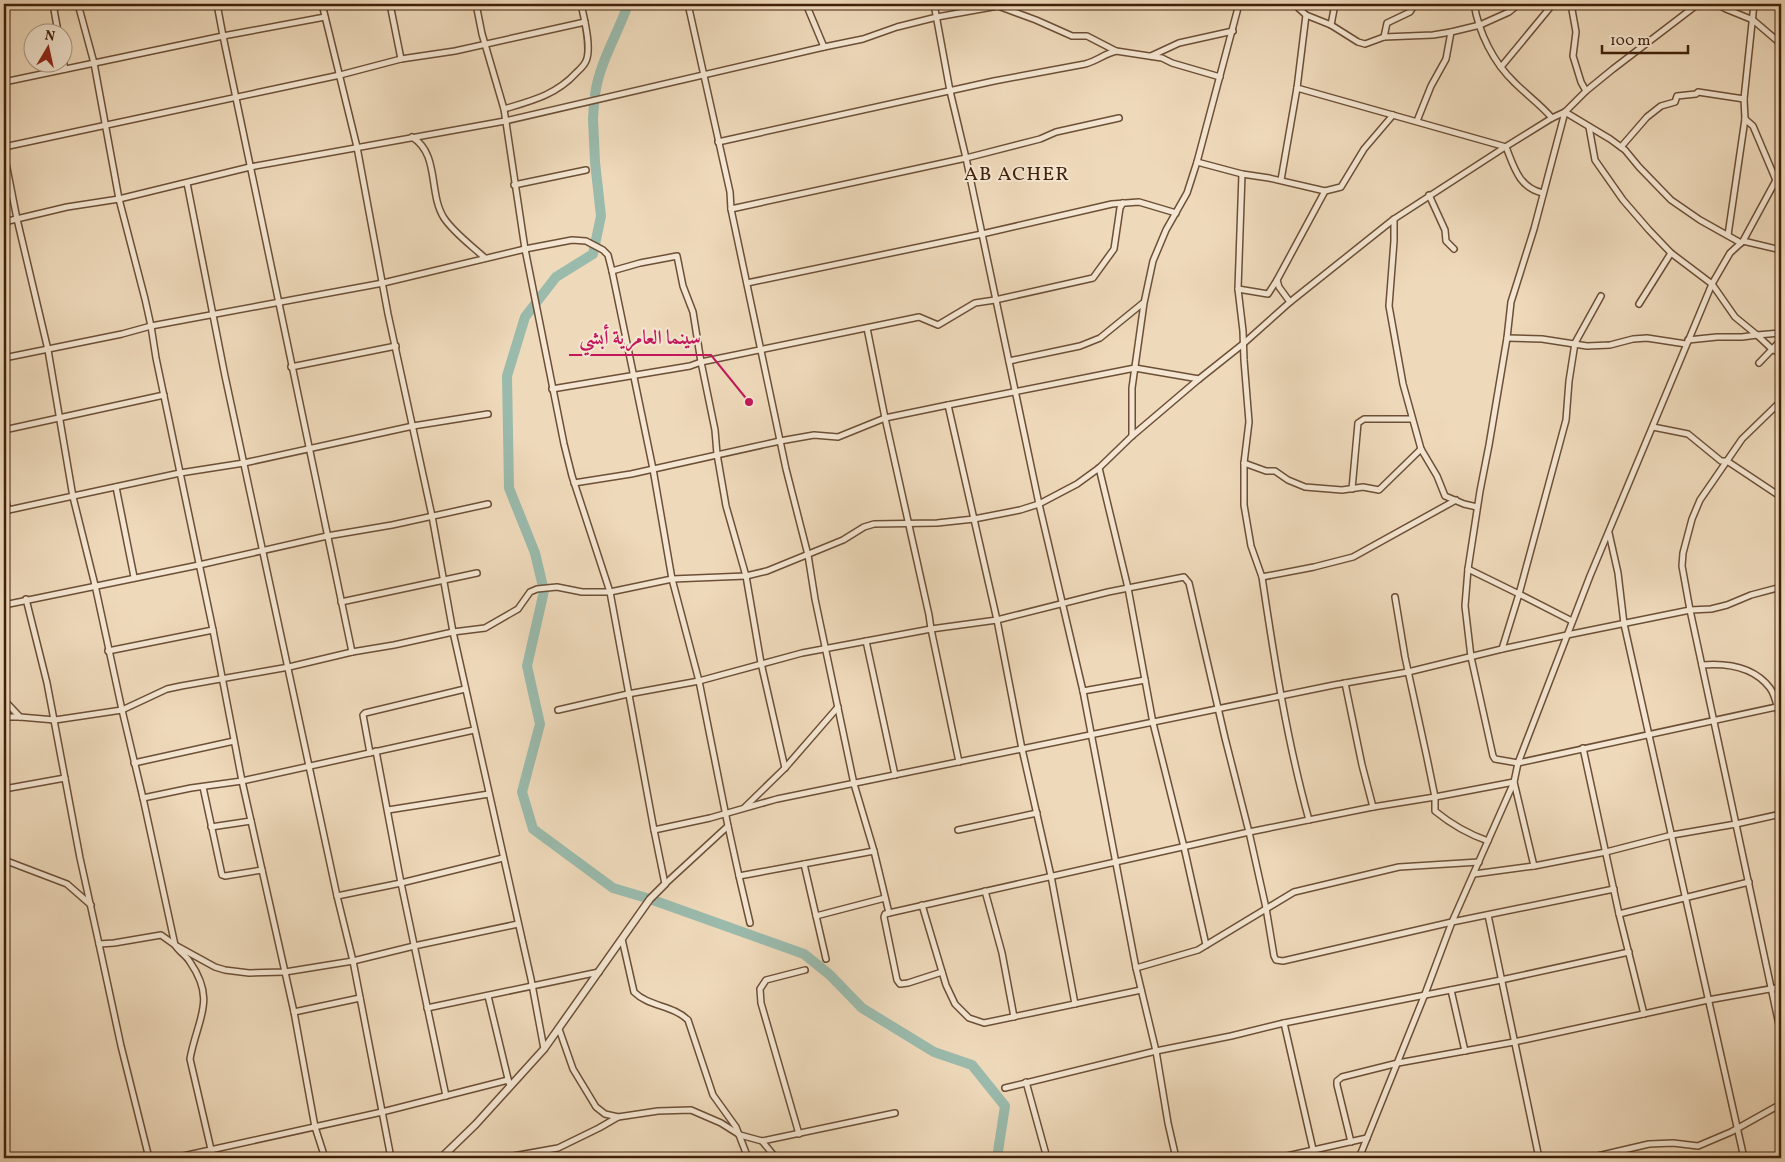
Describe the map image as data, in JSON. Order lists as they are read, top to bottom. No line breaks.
{"districts":["AB ACHER"],"places":["سينما العامرية أبشي"],"scale_bar":"100 m","north":"top"}
